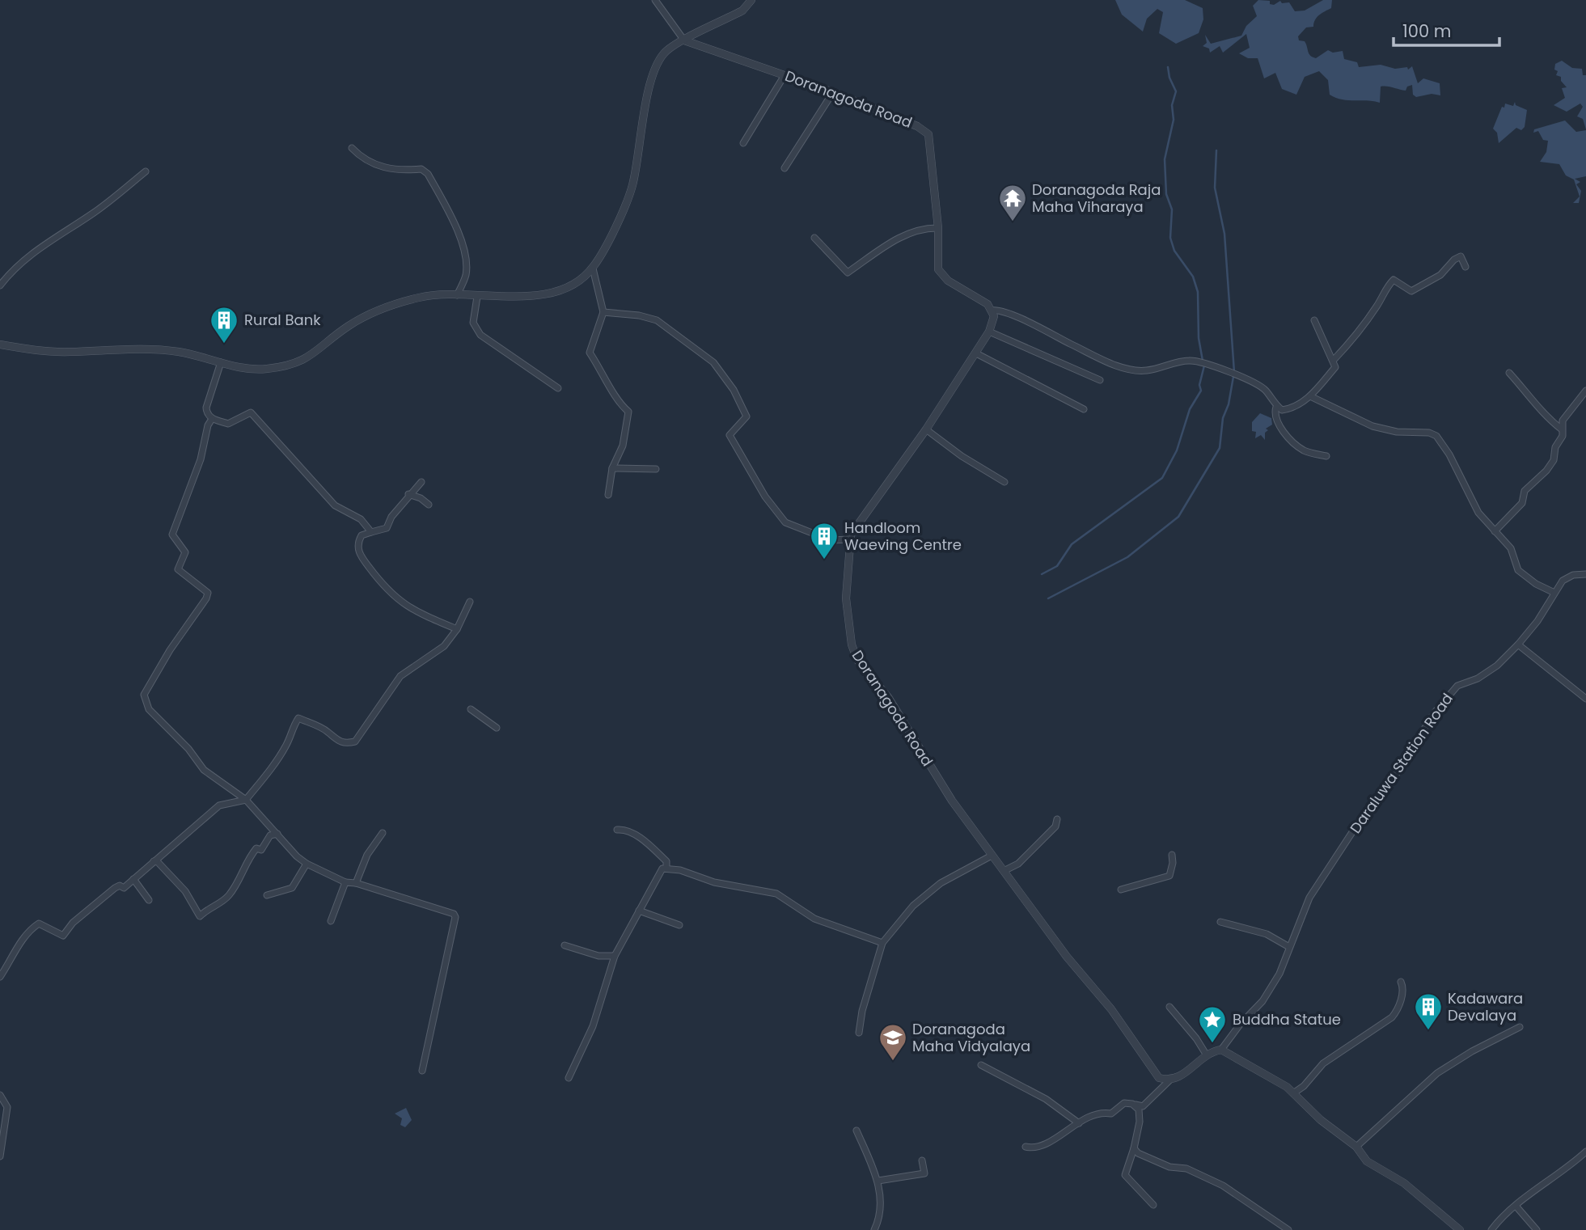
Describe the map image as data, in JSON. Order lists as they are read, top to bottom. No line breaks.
{"streets":{"street":["Doranagoda Road","Daraluwa Station Road"]},"places":{"temple":["Doranagoda Raja Maha Viharaya"],"building":["Rural Bank","Handloom Waeving Centre","Kadawara Devalaya"],"place":["Buddha Statue"],"school or university":["Doranagoda Maha Vidyalaya"]},"scale_bar":"100 m"}
